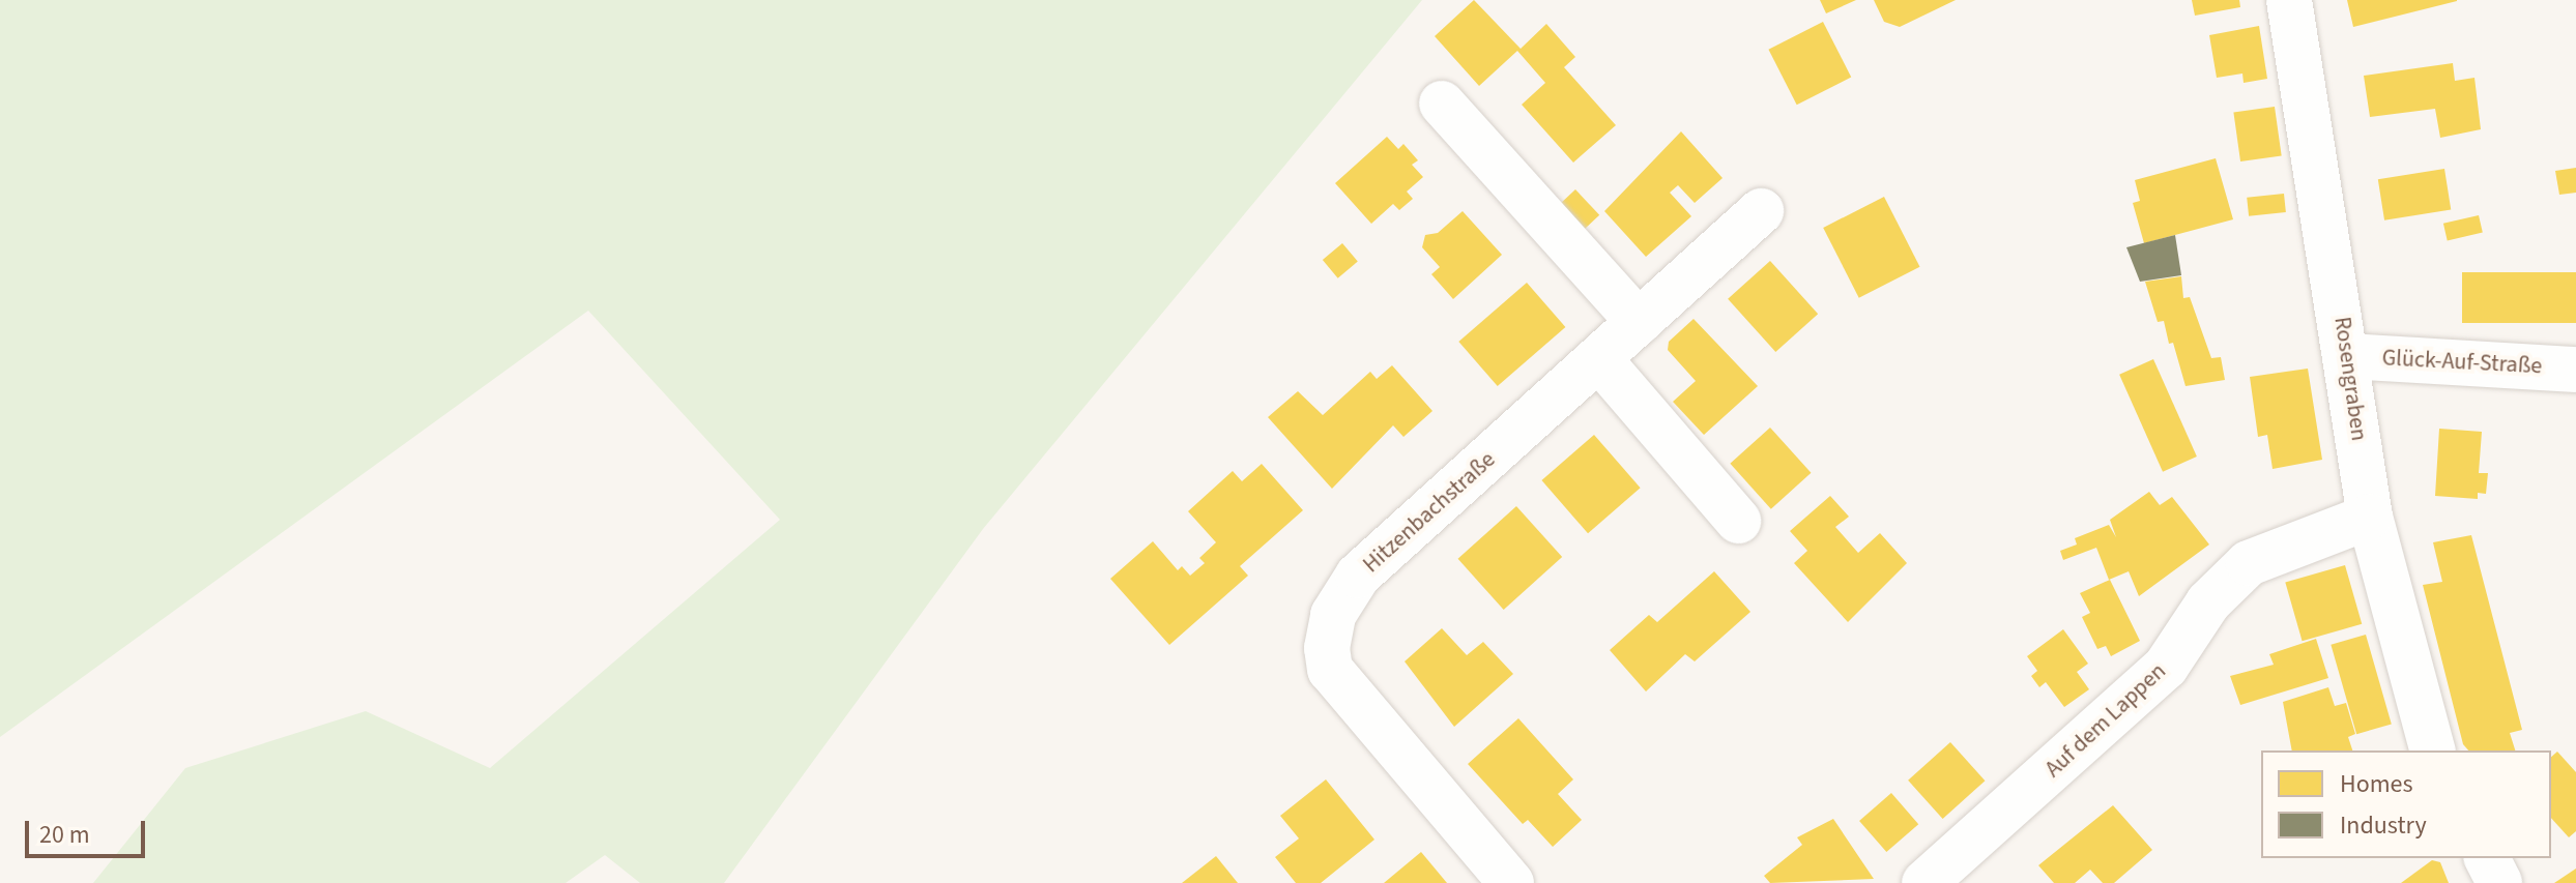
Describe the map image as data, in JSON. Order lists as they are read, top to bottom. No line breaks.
{"streets":{"street":["Glück-Auf-Straße","Rosengraben","Hitzenbachstraße","Auf dem Lappen"]},"crossings":[["Glück-Auf-Straße","Rosengraben"],["Rosengraben","Auf dem Lappen"]],"legend":["Homes","Industry"],"scale_bar":"20 m"}
